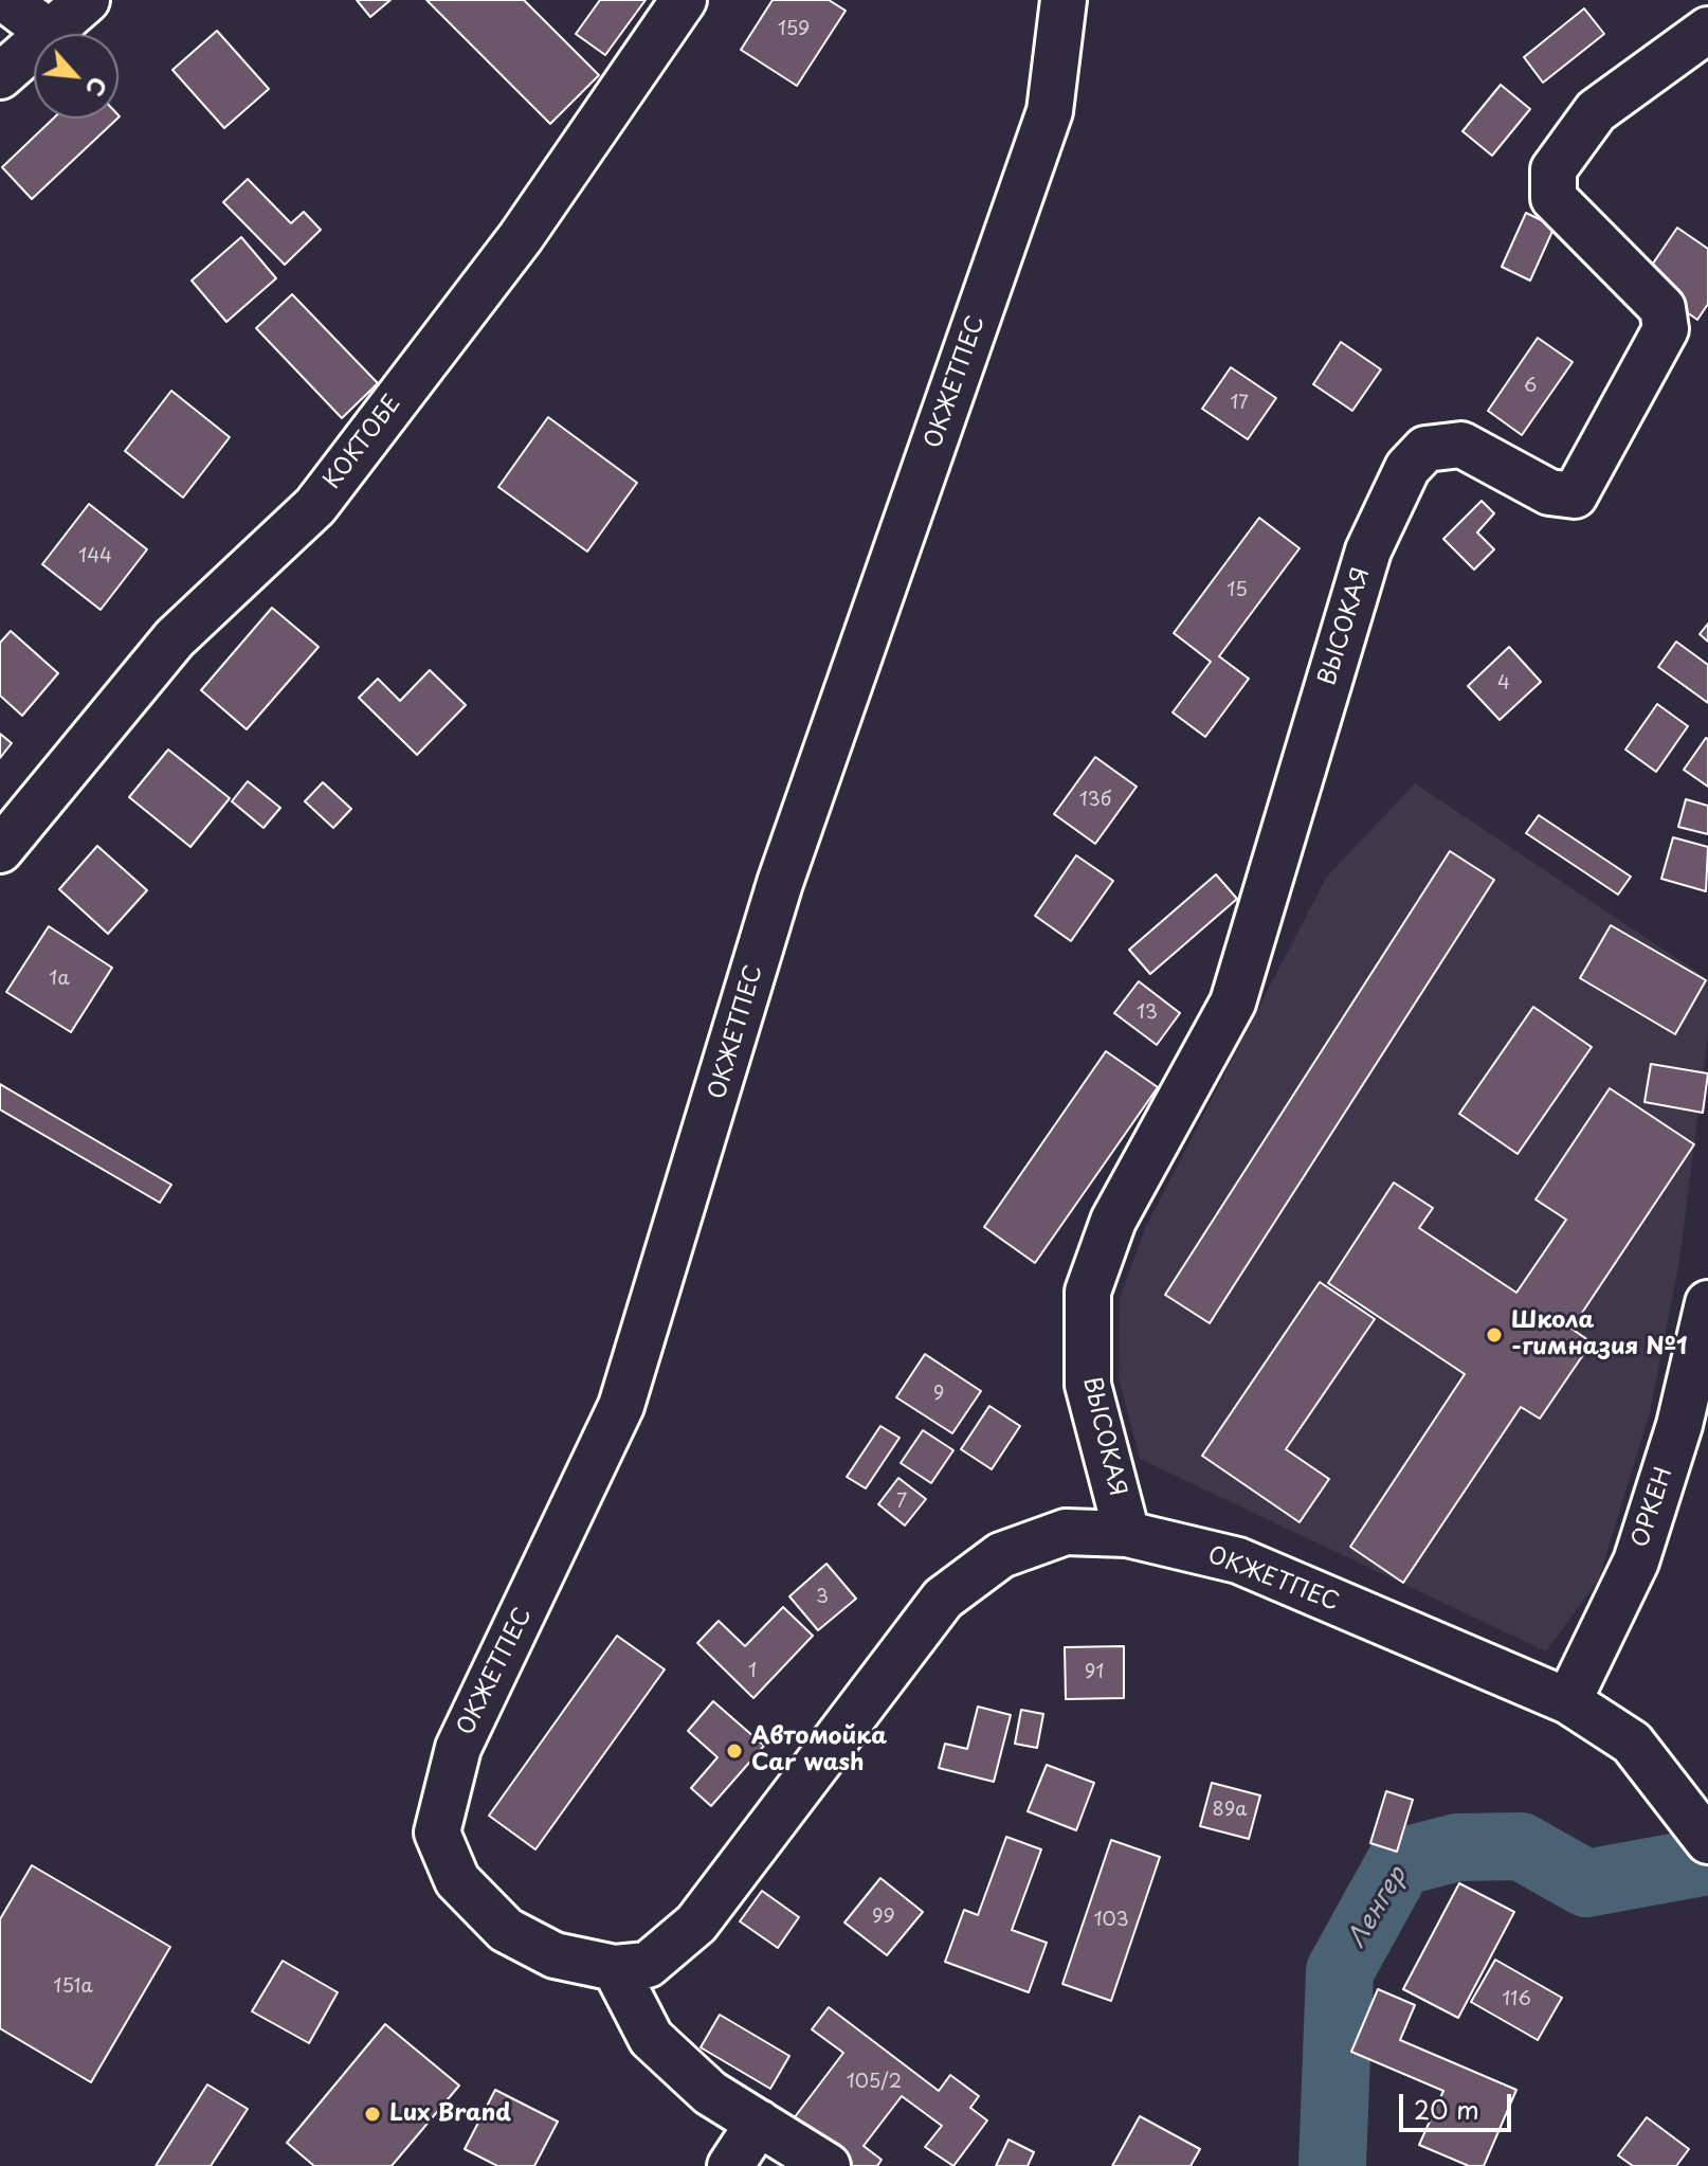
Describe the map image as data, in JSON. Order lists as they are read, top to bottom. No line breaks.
{"streets":{"street":["ОКЖЕТПЕС","КОКТОБЕ","ВЫСОКАЯ","ОРКЕН"]},"crossings":[["ОКЖЕТПЕС","ВЫСОКАЯ"],["ОКЖЕТПЕС","ОРКЕН"]],"water":["Ленгер"],"places":["Школа -гимназия №1","Автомойка Car wash","Lux Brand"],"house_numbers":["159","6","17","144","15","4","13б","1а","13","9","7","3","1","91","89а","99","103","151а","116","105/2"],"scale_bar":"20 m","north":"bottom right"}
